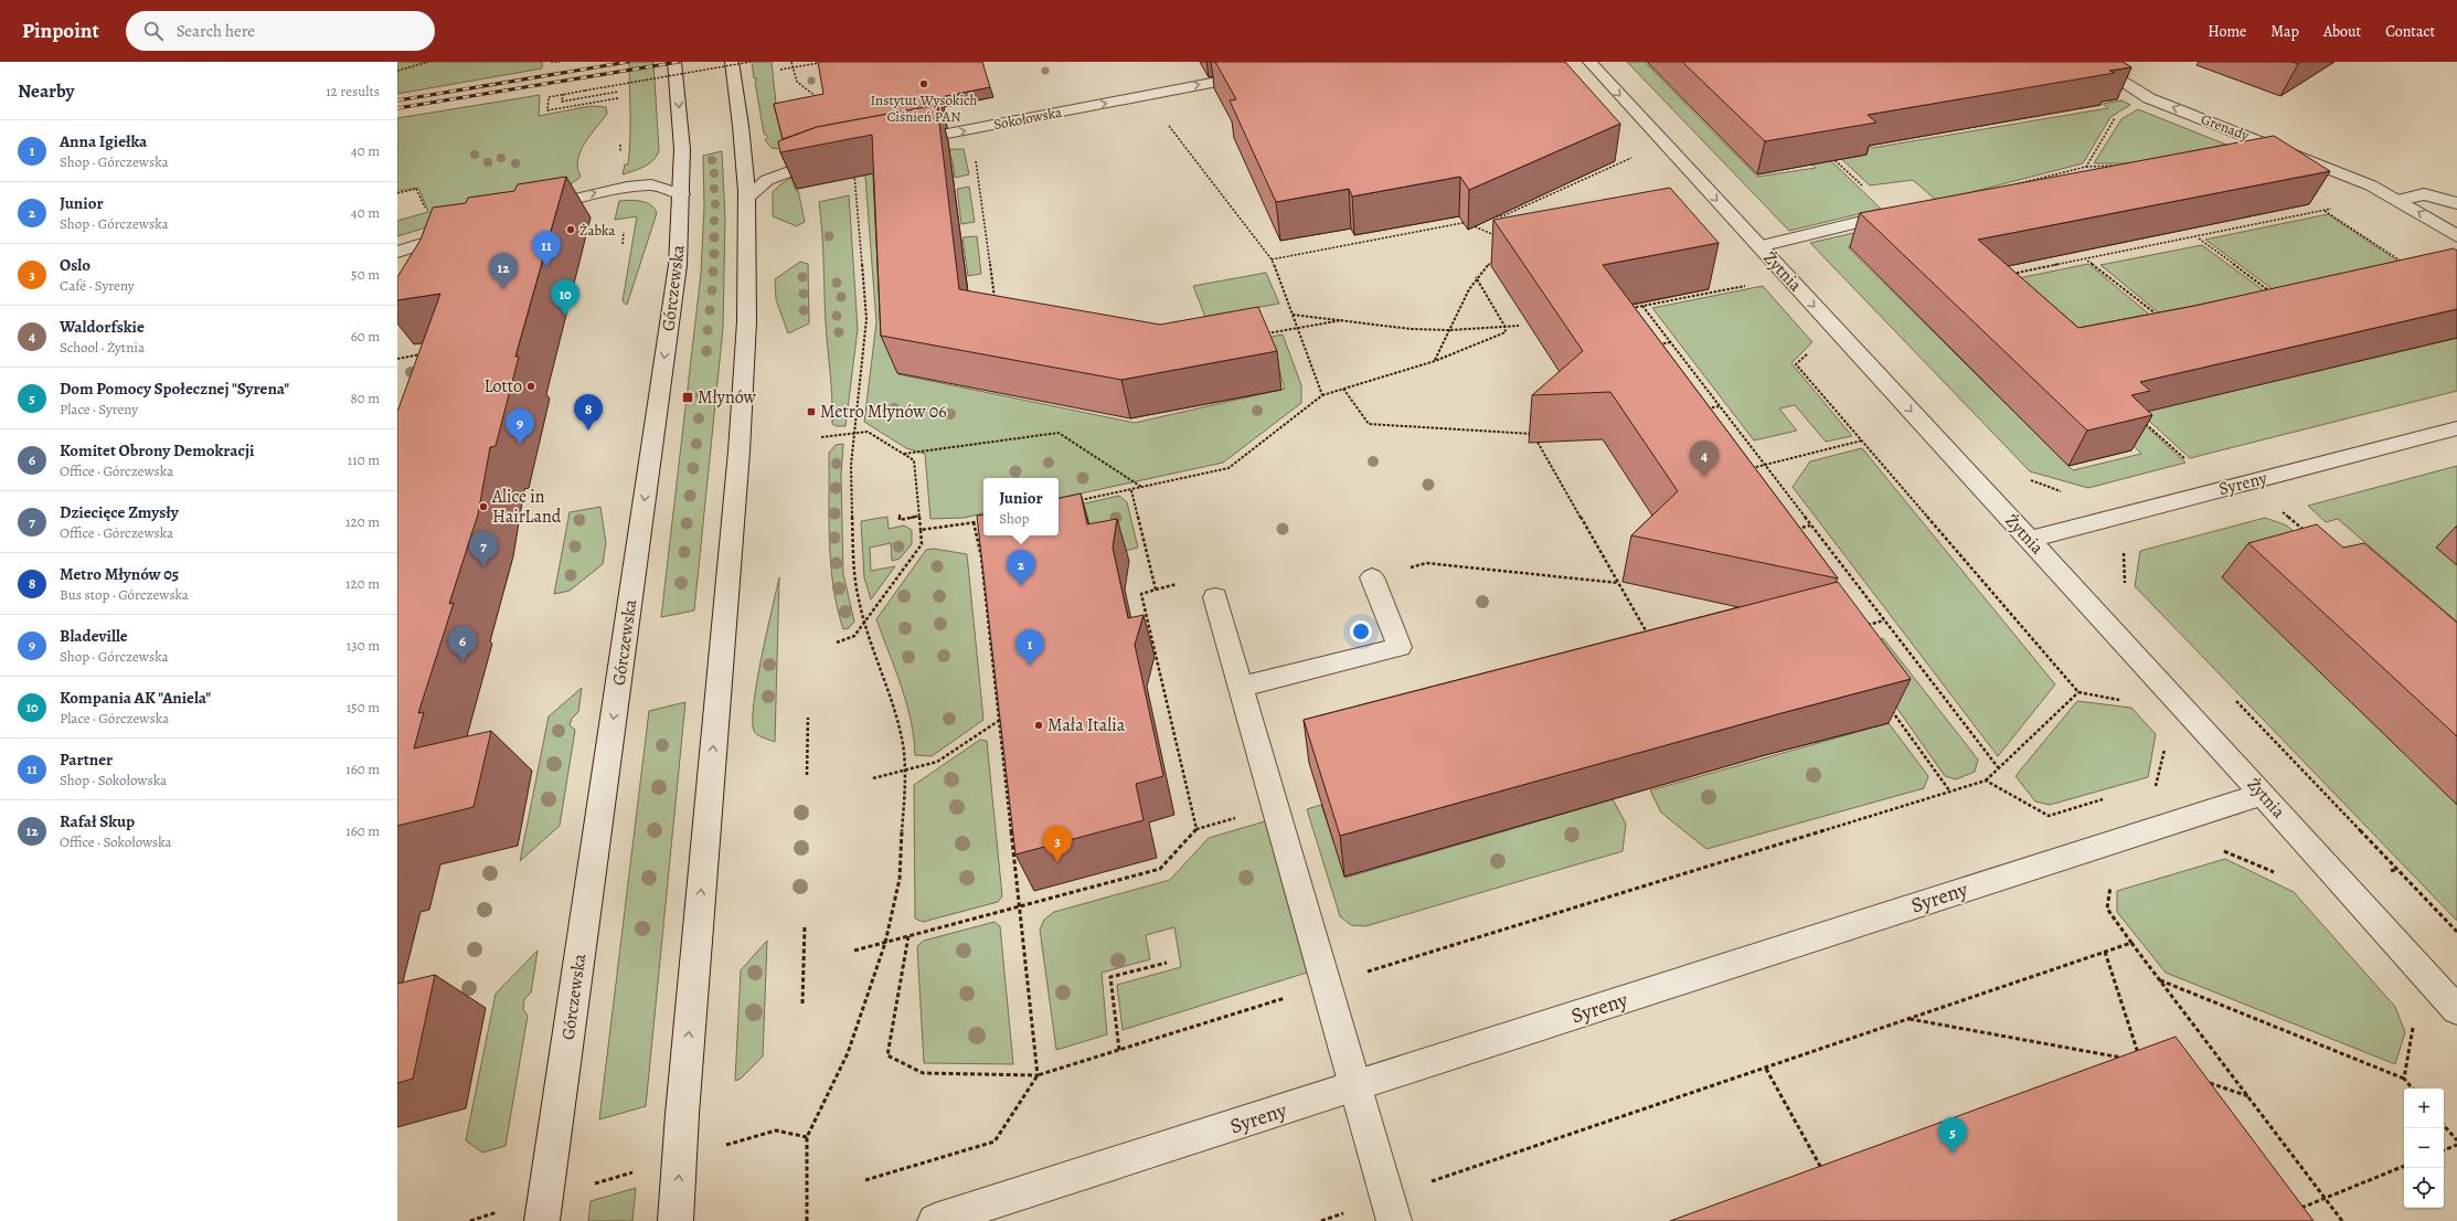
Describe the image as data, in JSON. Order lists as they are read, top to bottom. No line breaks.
{"streets":{"street":["Sokołowska","Grenady","Żytnia","Górczewska","Syreny"]},"crossings":[["Żytnia","Syreny"]],"one_way":["Sokołowska","Grenady","Żytnia"],"places":{"other":["Instytut Wysokich Ciśnień PAN","Żabka","Lotto","Alice in HairLand","Mała Italia"],"transit":["Młynów","Metro Młynów 06"]},"page":{"header":"Pinpoint","search":"Search here","nav":["Home","Map","About","Contact"],"heading":["Nearby","12 results"],"list":[{"mark":"1","name":"Anna Igiełka","note":"Shop · Górczewska","value":"40 m"},{"mark":"2","name":"Junior","note":"Shop · Górczewska","value":"40 m"},{"mark":"3","name":"Oslo","note":"Café · Syreny","value":"50 m"},{"mark":"4","name":"Waldorfskie","note":"School · Żytnia","value":"60 m"},{"mark":"5","name":"Dom Pomocy Społecznej \"Syrena\"","note":"Place · Syreny","value":"80 m"},{"mark":"6","name":"Komitet Obrony Demokracji","note":"Office · Górczewska","value":"110 m"},{"mark":"7","name":"Dziecięce Zmysły","note":"Office · Górczewska","value":"120 m"},{"mark":"8","name":"Metro Młynów 05","note":"Bus stop · Górczewska","value":"120 m"},{"mark":"9","name":"Bladeville","note":"Shop · Górczewska","value":"130 m"},{"mark":"10","name":"Kompania AK \"Aniela\"","note":"Place · Górczewska","value":"150 m"},{"mark":"11","name":"Partner","note":"Shop · Sokołowska","value":"160 m"},{"mark":"12","name":"Rafał Skup","note":"Office · Sokołowska","value":"160 m"}],"pins":["11","12","10","8","9","4","7","2","6","1","3","5"],"popup":["Junior","Shop"],"map_buttons":["+","−"]}}
